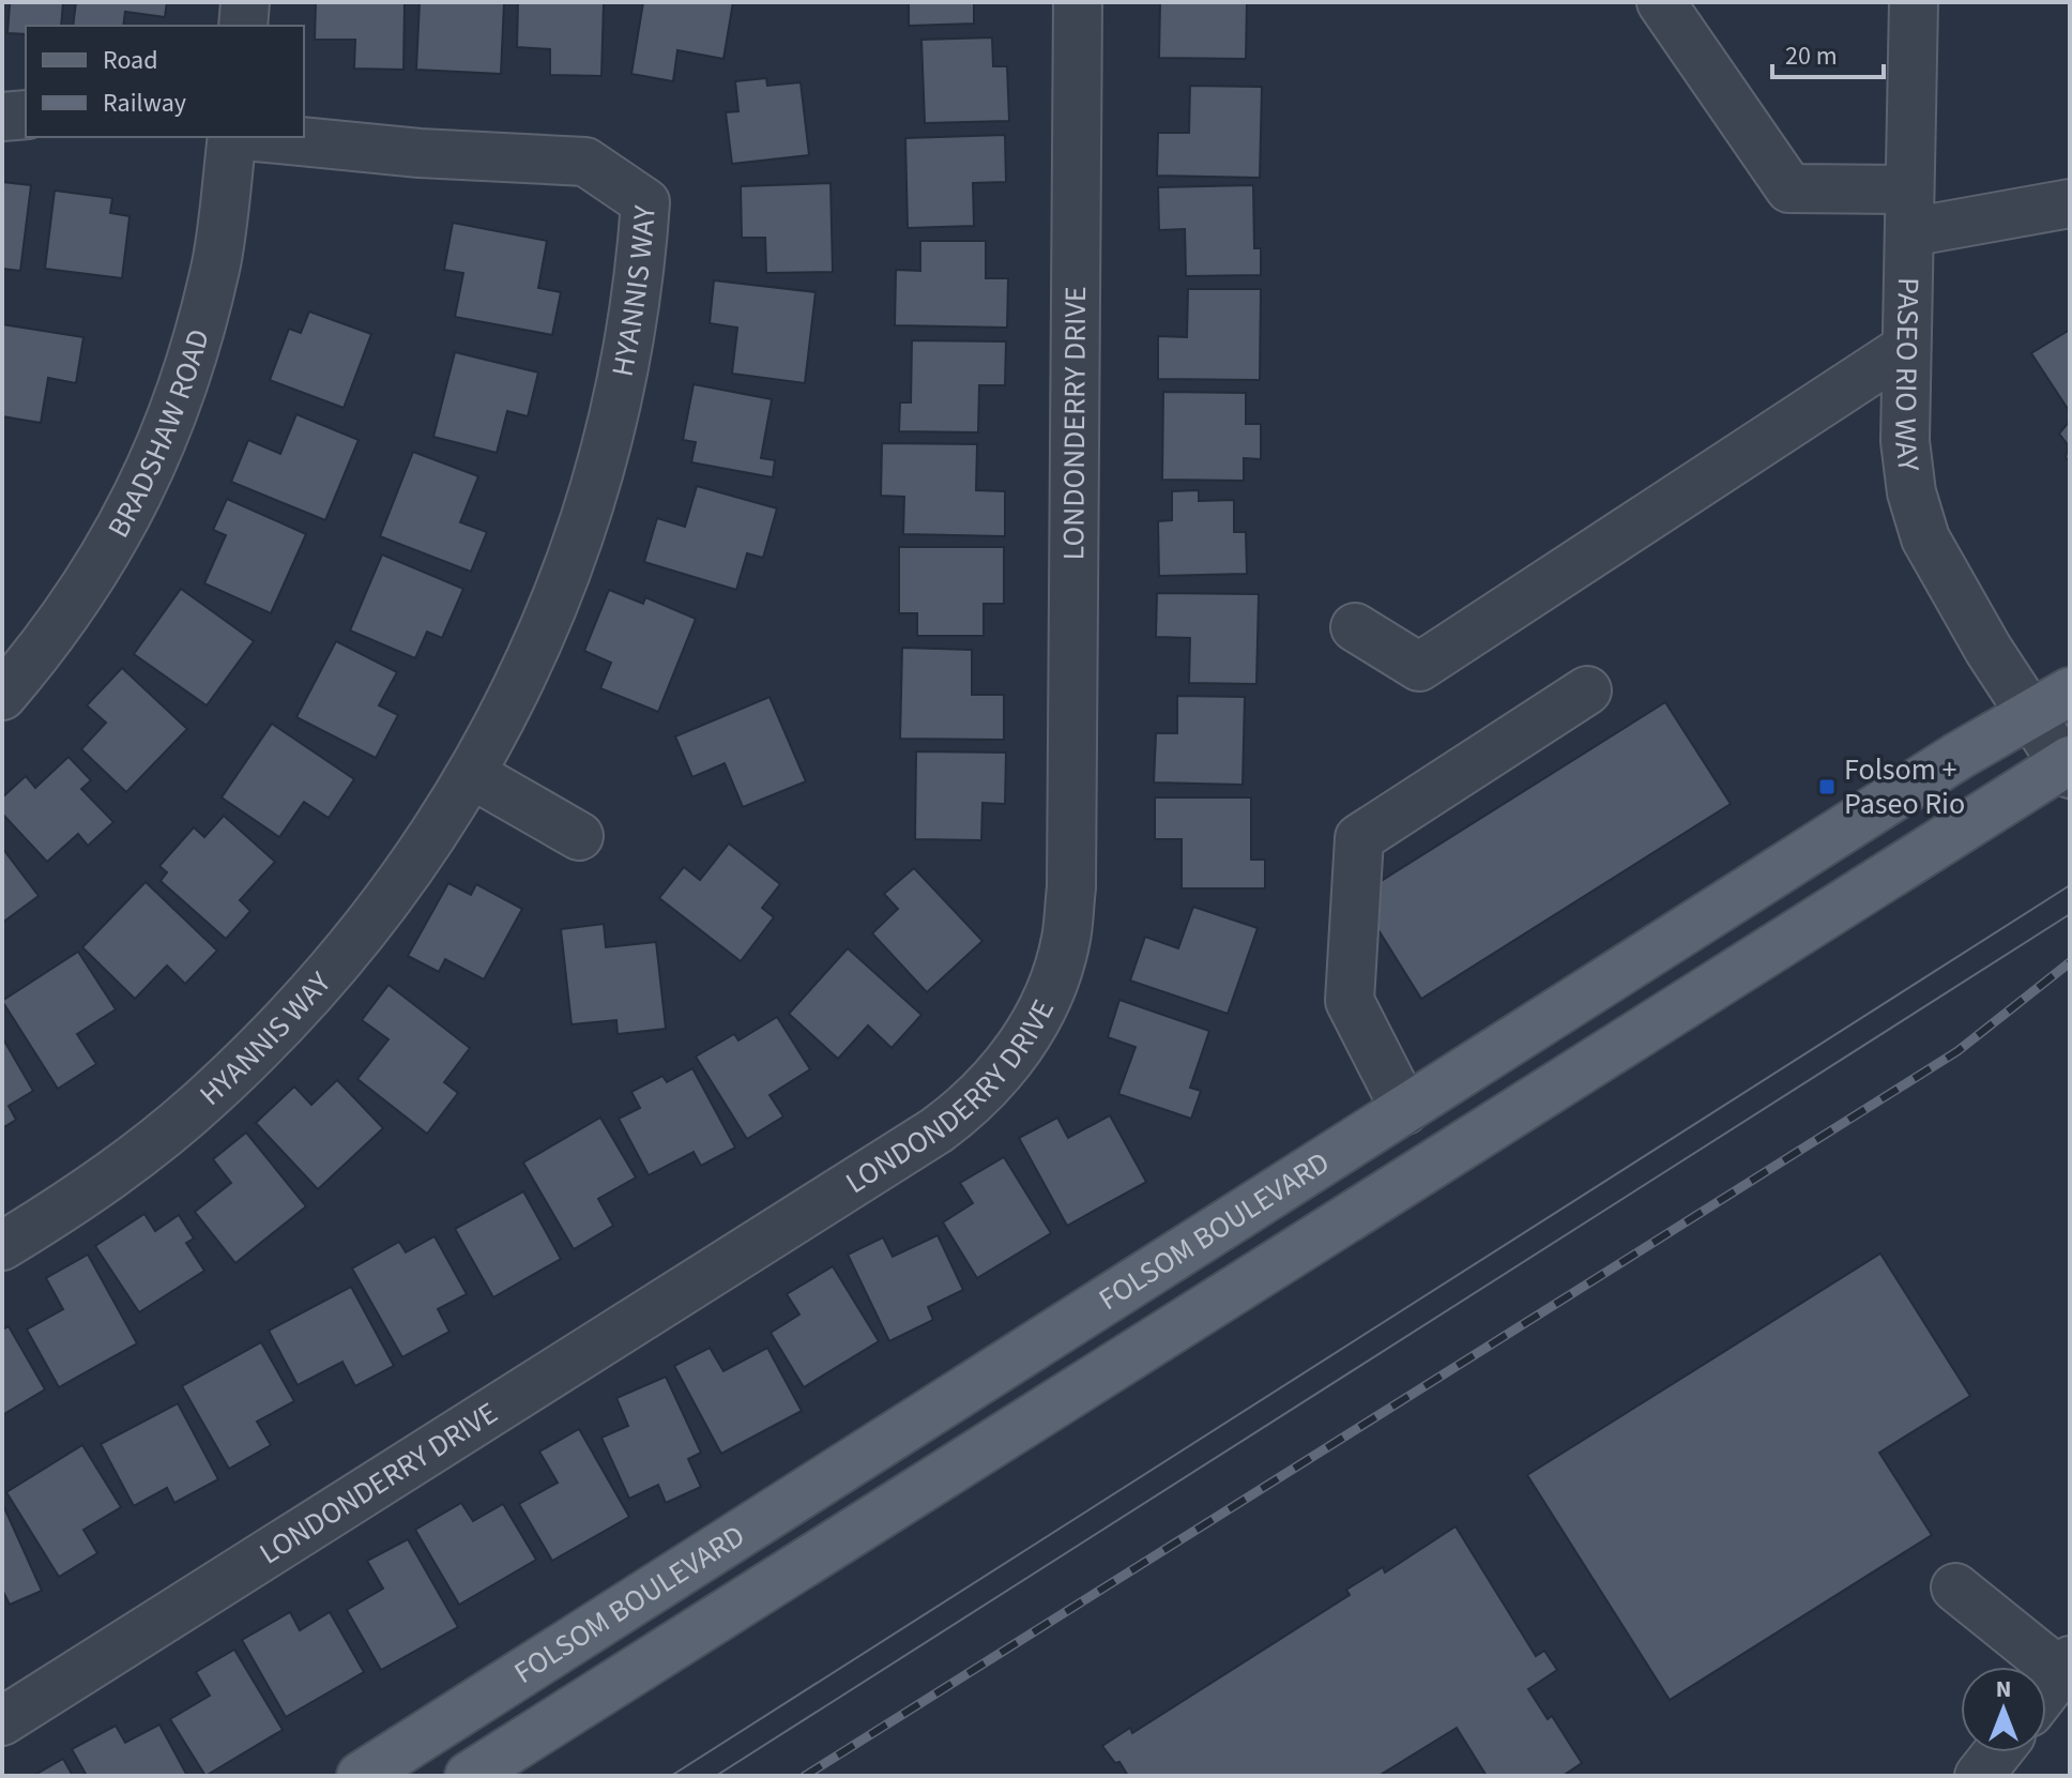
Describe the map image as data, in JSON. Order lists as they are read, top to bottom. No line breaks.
{"streets":{"main road":["FOLSOM BOULEVARD"],"street":["HYANNIS WAY","PASEO RIO WAY","LONDONDERRY DRIVE","BRADSHAW ROAD"]},"crossings":[["PASEO RIO WAY","FOLSOM BOULEVARD"]],"places":{"transit":["Folsom + Paseo Rio"]},"legend":["Road","Railway"],"scale_bar":"20 m","north":"top"}
